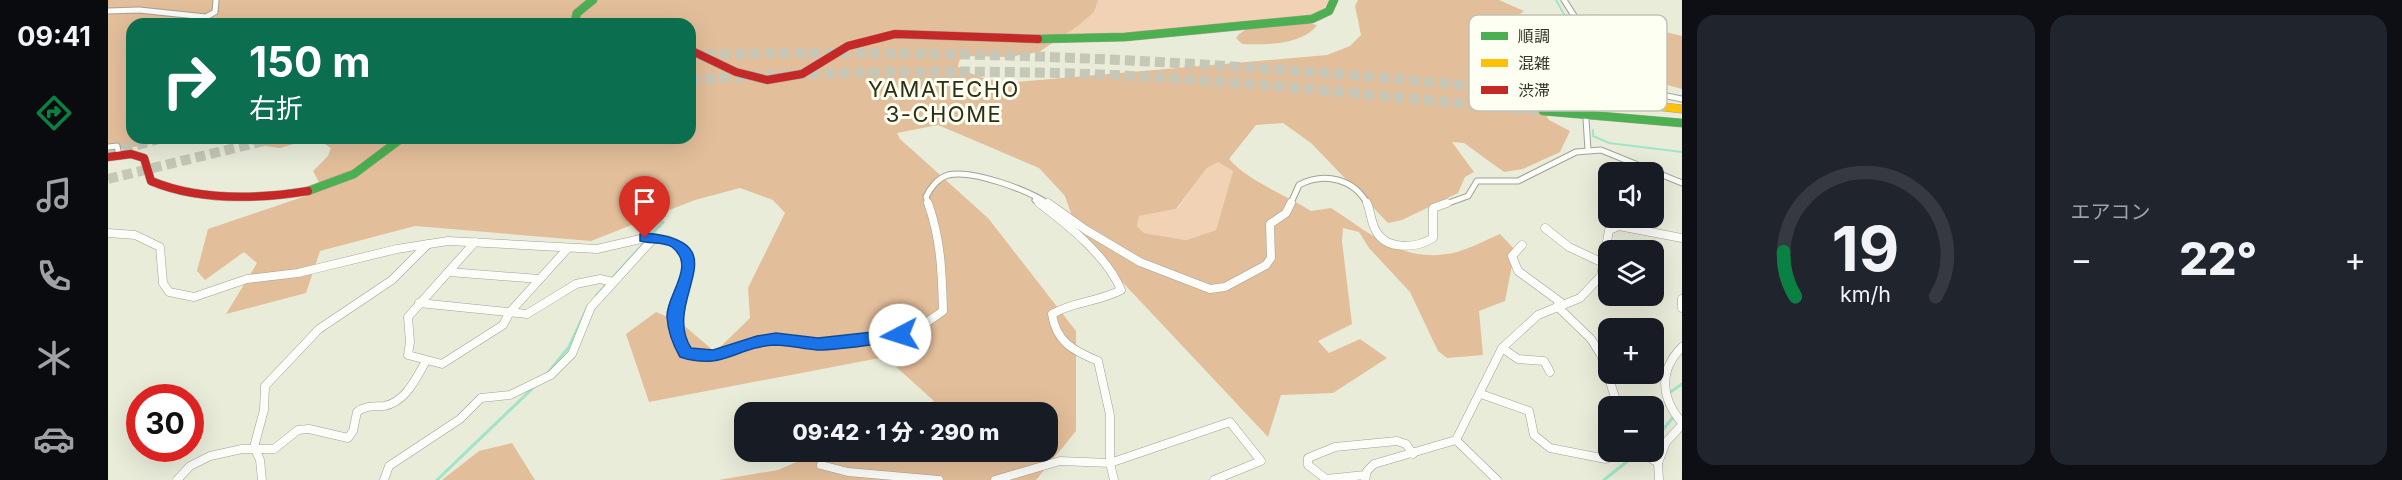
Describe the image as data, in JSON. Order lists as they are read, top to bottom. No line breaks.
{"districts":["YAMATECHO 3-CHOME"],"legend":["順調","混雑","渋滞"],"page":{"tabs":"09:41","tile":"エアコン","turn":["150 m","右折"],"map_buttons":["+","−"],"heat":["−","22°","+"],"limit":"30","trip":"09:42 · 1 分 · 290 m","gauge":["19","km/h"]}}
